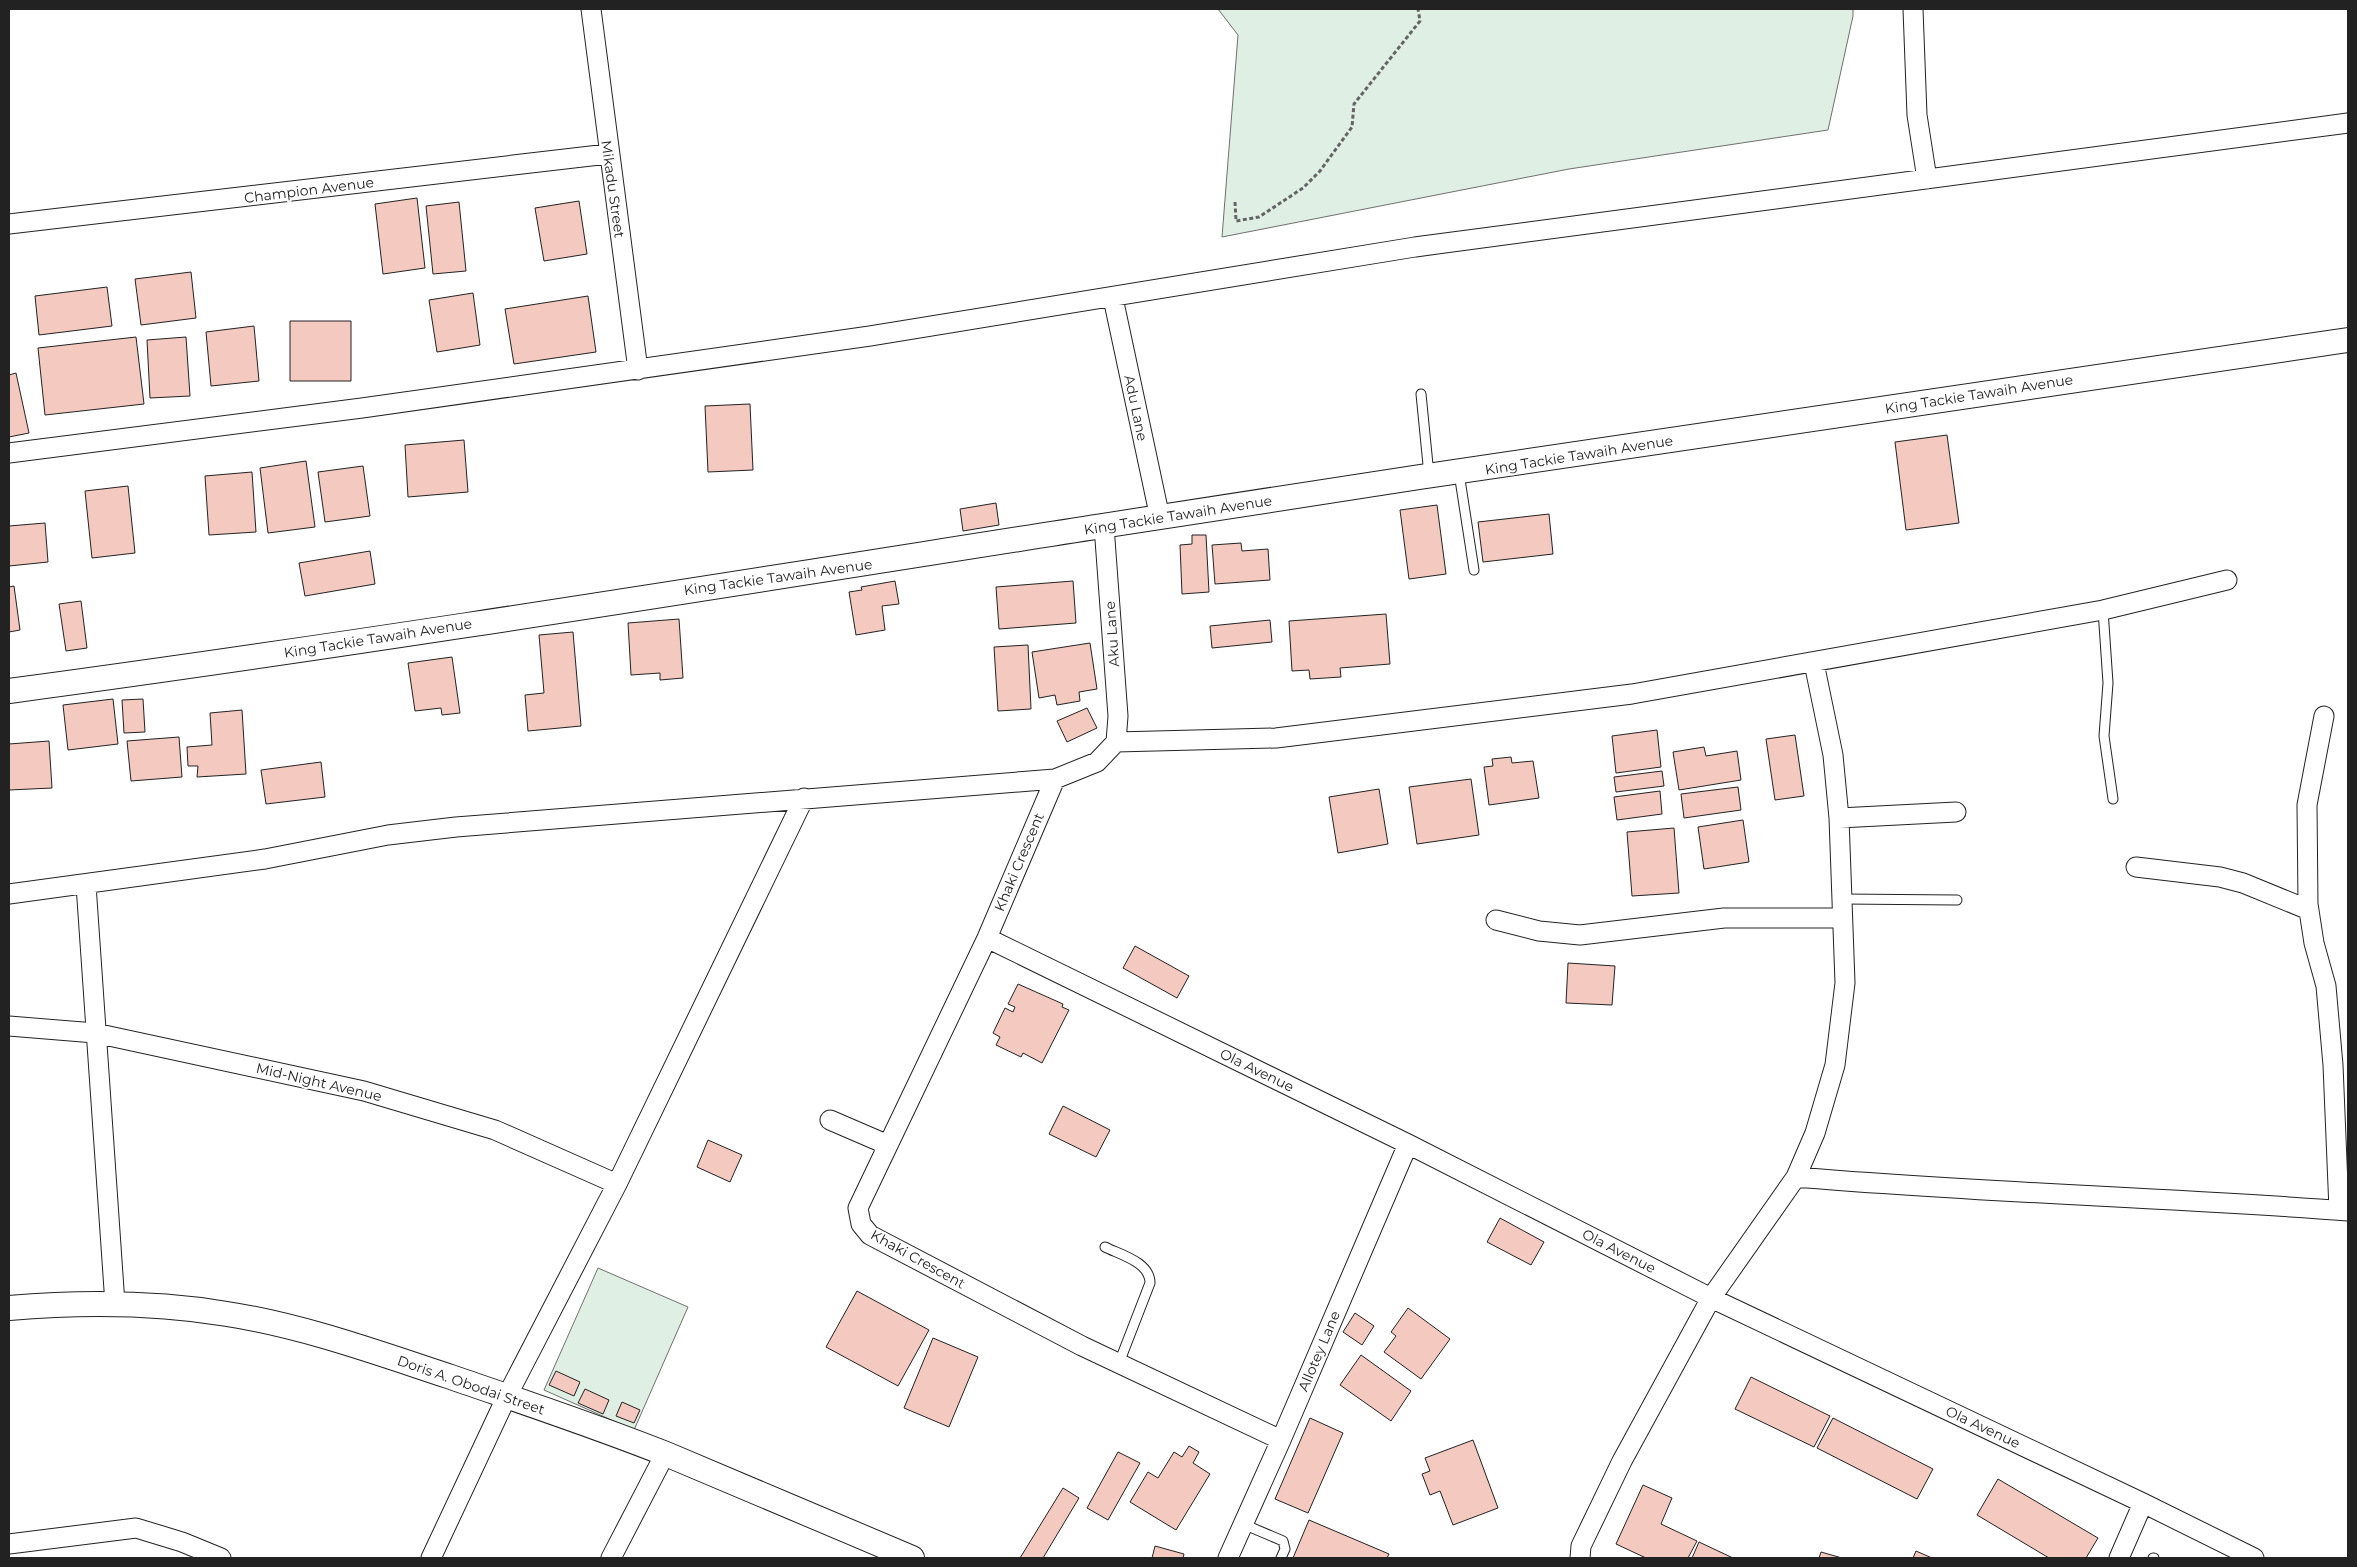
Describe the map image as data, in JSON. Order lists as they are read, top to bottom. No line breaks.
{"streets":{"street":["Mikadu Street","Champion Avenue","King Tackie Tawaih Avenue","Adu Lane","Aku Lane","Khaki Crescent","Ola Avenue","Mid-Night Avenue","Allotey Lane","Doris A. Obodai Street"]},"crossings":[["Mikadu Street","Champion Avenue"],["King Tackie Tawaih Avenue","Adu Lane"],["King Tackie Tawaih Avenue","Aku Lane"],["Khaki Crescent","Ola Avenue"],["Khaki Crescent","Allotey Lane"],["Ola Avenue","Allotey Lane"]]}
